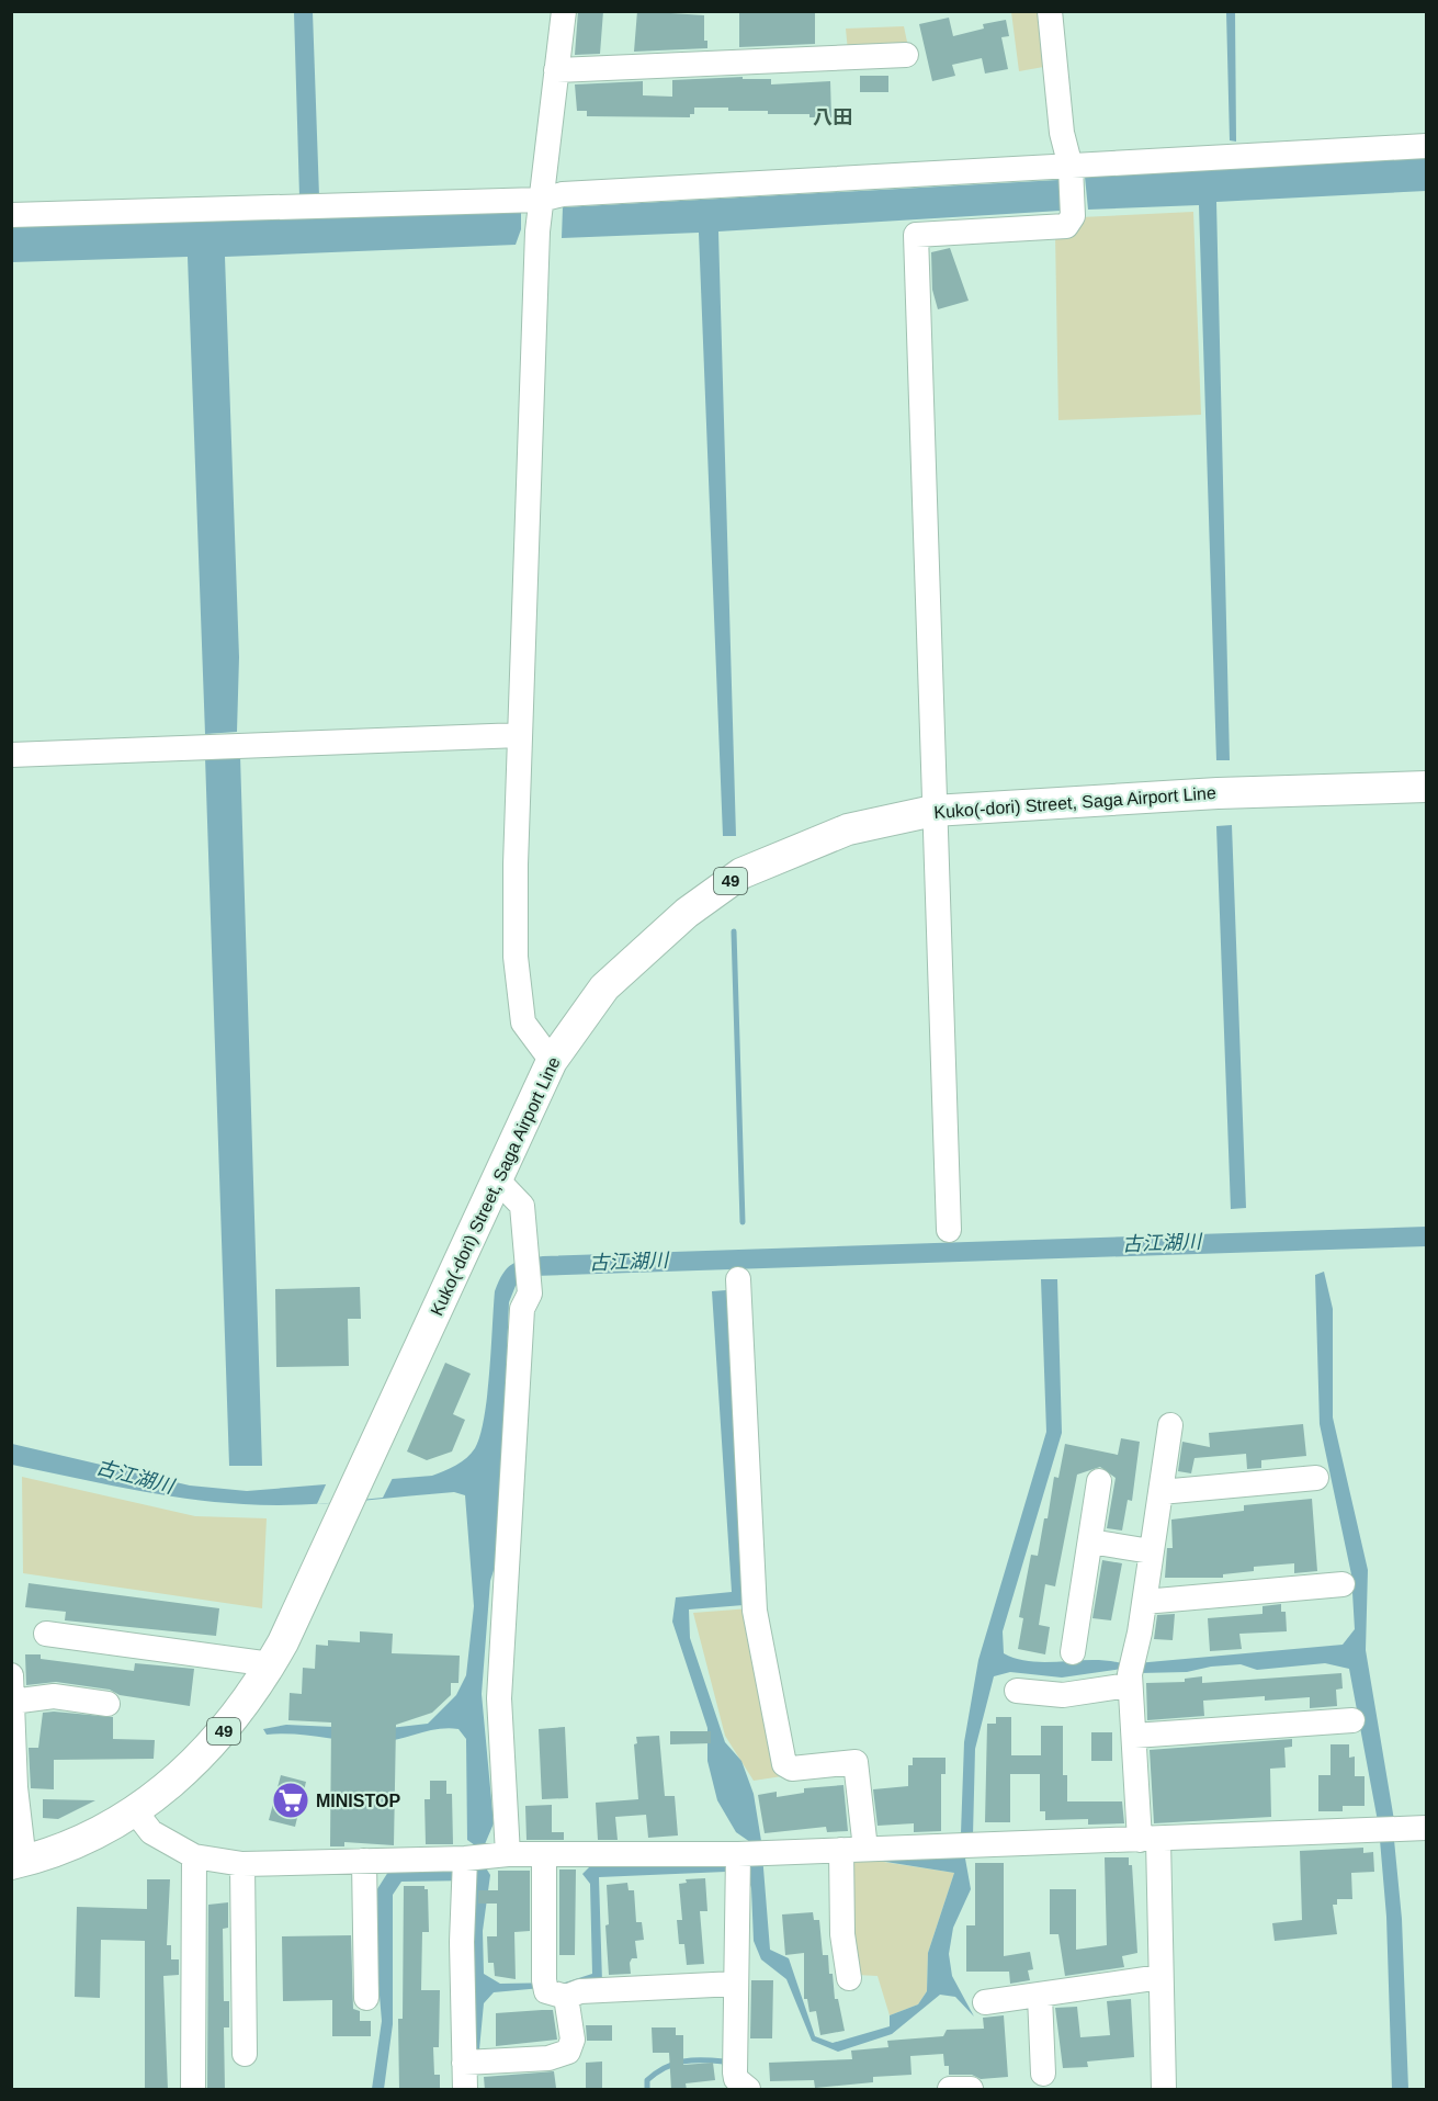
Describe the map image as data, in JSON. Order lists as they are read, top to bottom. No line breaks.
{"streets":{"main road":["Kuko(-dori) Street, Saga Airport Line","49"]},"districts":["八田"],"water":["古江湖川"],"places":{"supermarket":["MINISTOP"]}}
